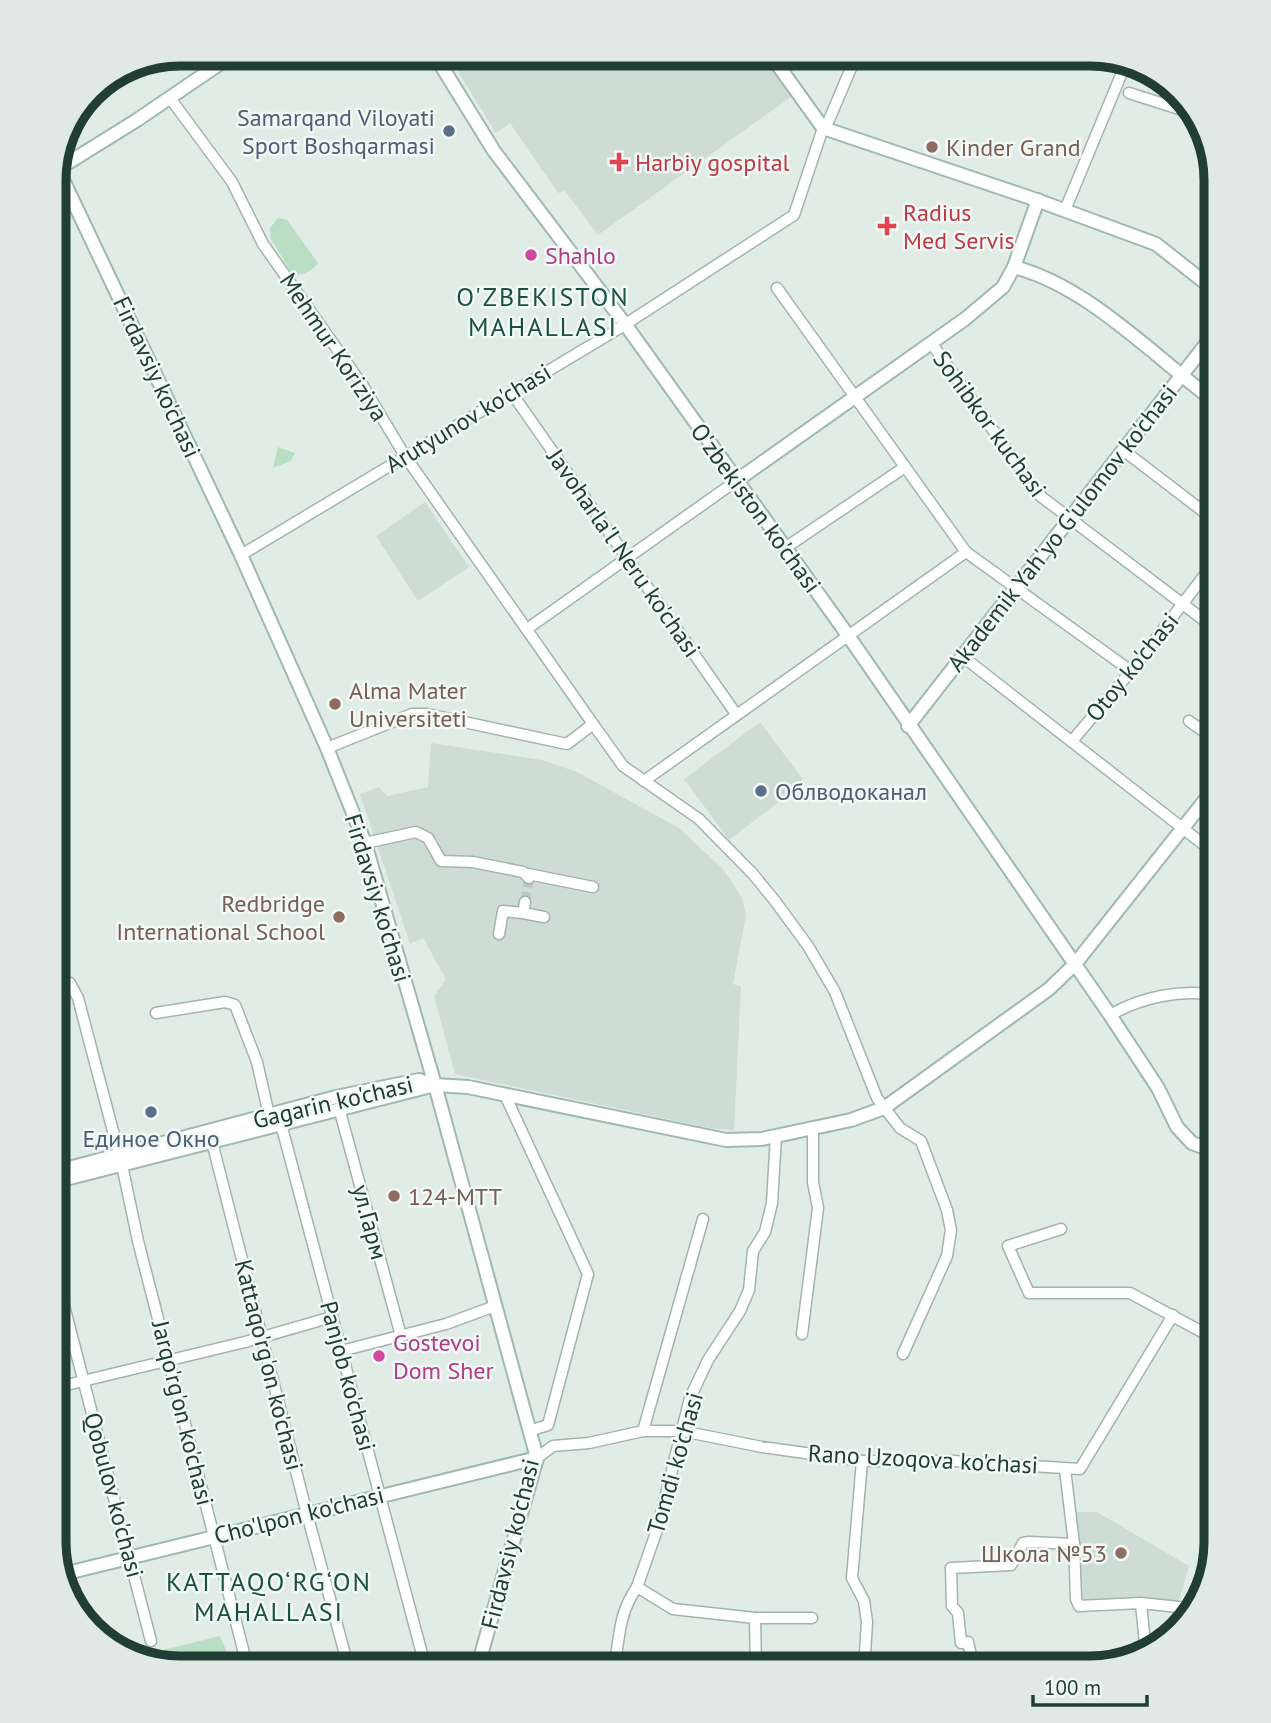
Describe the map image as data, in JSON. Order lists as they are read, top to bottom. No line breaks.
{"streets":{"main road":["Firdavsiy ko'chasi","O'zbekiston ko'chasi","Akademik Yah'yo G'ulomov ko'chasi","Gagarin ko'chasi","Cho'lpon ko'chasi"],"street":["Mehmur Koriziya","Arutyunov ko'chasi","Sohibkor kuchasi","Javoharla'l Neru ko'chasi","Otoy ko'chasi","ул.Гарм","Kattaqo'rg'on ko'chasi","Panjob ko'chasi","Jarqo'rg'on ko'chasi","Rano Uzoqova ko'chasi","Tomdi ko'chasi","Qobulov ko'chasi"]},"crossings":[["Mehmur Koriziya","Arutyunov ko'chasi"],["Firdavsiy ko'chasi","Arutyunov ko'chasi"],["Firdavsiy ko'chasi","Gagarin ko'chasi"],["Firdavsiy ko'chasi","Rano Uzoqova ko'chasi"],["Firdavsiy ko'chasi","Cho'lpon ko'chasi"],["Arutyunov ko'chasi","O'zbekiston ko'chasi"],["Arutyunov ko'chasi","Javoharla'l Neru ko'chasi"],["Sohibkor kuchasi","Akademik Yah'yo G'ulomov ko'chasi"],["Sohibkor kuchasi","Otoy ko'chasi"],["O'zbekiston ko'chasi","Akademik Yah'yo G'ulomov ko'chasi"],["Gagarin ko'chasi","ул.Гарм"],["Gagarin ko'chasi","Kattaqo'rg'on ko'chasi"],["Gagarin ko'chasi","Panjob ko'chasi"],["Gagarin ko'chasi","Jarqo'rg'on ko'chasi"],["Kattaqo'rg'on ko'chasi","Cho'lpon ko'chasi"],["Panjob ko'chasi","Cho'lpon ko'chasi"],["Jarqo'rg'on ko'chasi","Cho'lpon ko'chasi"],["Rano Uzoqova ko'chasi","Tomdi ko'chasi"],["Rano Uzoqova ko'chasi","Cho'lpon ko'chasi"],["Qobulov ko'chasi","Cho'lpon ko'chasi"]],"districts":["O'ZBEKISTON MAHALLASI","KATTAQO‘RG‘ON MAHALLASI"],"places":{"other":["Samarqand Viloyati Sport Boshqarmasi","Kinder Grand","Shahlo","Alma Mater Universiteti","Облводоканал","Redbridge International School","Единое Окно","124-MTT","Gostevoi Dom Sher","Школа №53"],"health":["Harbiy gospital","Radius Med Servis"]},"scale_bar":"100 m"}
